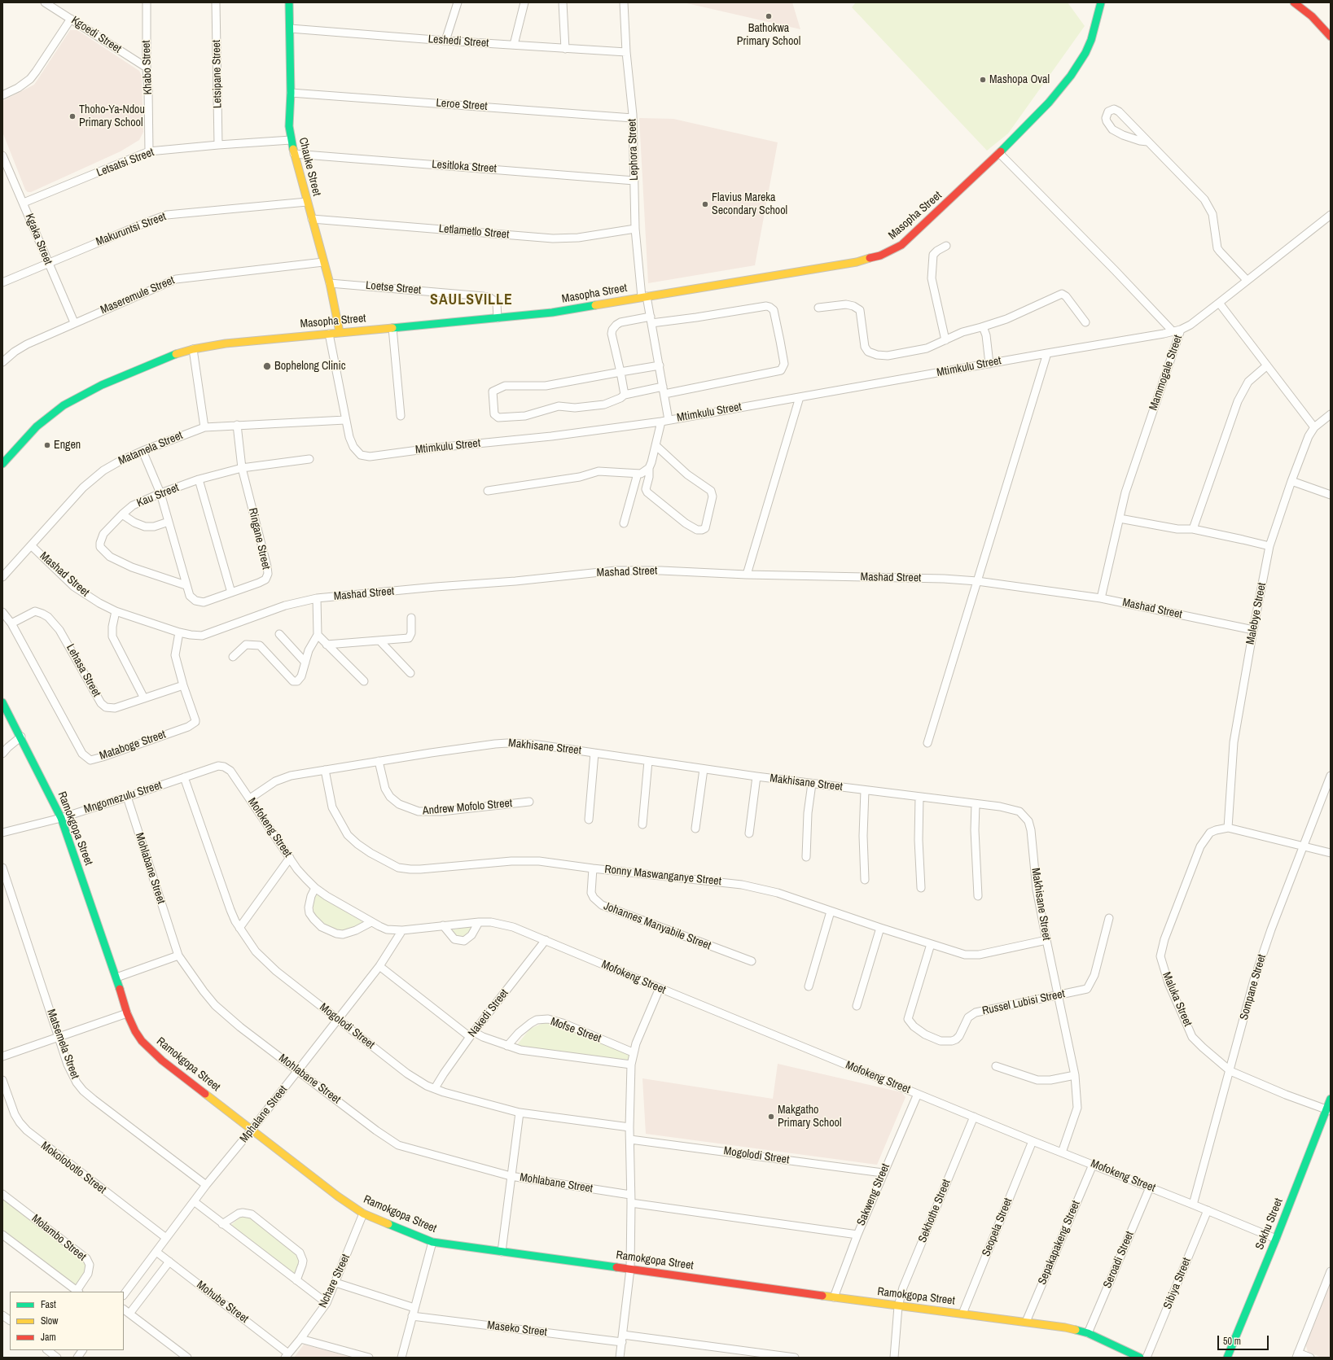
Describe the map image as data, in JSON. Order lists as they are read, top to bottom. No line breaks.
{"streets":{"street":["Kgoedi Street","Leshedi Street","Khabo Street","Letsipane Street","Leroe Street","Lephora Street","Letsatsi Street","Chauke Street","Lesitloka Street","Masopha Street","Makuruntsi Street","Letlametlo Street","Kgaka Street","Loetse Street","Maseremule Street","Mtimkulu Street","Mammogale Street","Matamela Street","Kau Street","Ringane Street","Mashad Street","Malebye Street","Lehasa Street","Mataboge Street","Makhisane Street","Mngomezulu Street","Andrew Mofolo Street","Mofokeng Street","Ramokgopa Street","Mohlabane Street","Ronny Maswanganye Street","Johannes Manyabile Street","Sompane Street","Maluka Street","Russel Lubisi Street","Nakedi Street","Mogolodi Street","Mofse Street","Matsemela Street","Mphalane Street","Mokolobotlo Street","Sakweng Street","Sekhothe Street","Sekhu Street","Seopela Street","Molambo Street","Sepakapakeng Street","Seroadi Street","Nchare Street","Sibiya Street","Mohube Street","Maseko Street"]},"crossings":[["Kgoedi Street","Khabo Street"],["Leshedi Street","Lephora Street"],["Leshedi Street","Chauke Street"],["Khabo Street","Letsatsi Street"],["Letsipane Street","Letsatsi Street"],["Leroe Street","Lephora Street"],["Leroe Street","Chauke Street"],["Lephora Street","Lesitloka Street"],["Lephora Street","Masopha Street"],["Lephora Street","Letlametlo Street"],["Lephora Street","Mtimkulu Street"],["Letsatsi Street","Chauke Street"],["Letsatsi Street","Kgaka Street"],["Chauke Street","Lesitloka Street"],["Chauke Street","Masopha Street"],["Chauke Street","Makuruntsi Street"],["Chauke Street","Letlametlo Street"],["Chauke Street","Loetse Street"],["Chauke Street","Maseremule Street"],["Masopha Street","Loetse Street"],["Masopha Street","Mtimkulu Street"],["Makuruntsi Street","Kgaka Street"],["Kgaka Street","Maseremule Street"],["Mtimkulu Street","Mammogale Street"],["Mtimkulu Street","Matamela Street"],["Mammogale Street","Mashad Street"],["Matamela Street","Ringane Street"],["Matamela Street","Mashad Street"],["Kau Street","Ringane Street"],["Mashad Street","Malebye Street"],["Mashad Street","Mataboge Street"],["Malebye Street","Maluka Street"],["Lehasa Street","Mataboge Street"],["Makhisane Street","Andrew Mofolo Street"],["Makhisane Street","Mofokeng Street"],["Makhisane Street","Ronny Maswanganye Street"],["Makhisane Street","Russel Lubisi Street"],["Mngomezulu Street","Mofokeng Street"],["Mngomezulu Street","Ramokgopa Street"],["Mngomezulu Street","Mohlabane Street"],["Mngomezulu Street","Mogolodi Street"],["Mofokeng Street","Sompane Street"],["Mofokeng Street","Nakedi Street"],["Mofokeng Street","Mphalane Street"],["Mofokeng Street","Sakweng Street"],["Mofokeng Street","Sekhothe Street"],["Mofokeng Street","Sekhu Street"],["Mofokeng Street","Seopela Street"],["Mofokeng Street","Sepakapakeng Street"],["Mofokeng Street","Seroadi Street"],["Mofokeng Street","Sibiya Street"],["Ramokgopa Street","Mphalane Street"],["Ramokgopa Street","Sakweng Street"],["Ramokgopa Street","Sekhothe Street"],["Ramokgopa Street","Seopela Street"],["Ramokgopa Street","Sepakapakeng Street"],["Ramokgopa Street","Seroadi Street"],["Ramokgopa Street","Nchare Street"],["Mohlabane Street","Mphalane Street"],["Ronny Maswanganye Street","Johannes Manyabile Street"],["Ronny Maswanganye Street","Russel Lubisi Street"],["Sompane Street","Maluka Street"],["Maluka Street","Sekhu Street"],["Nakedi Street","Mogolodi Street"],["Nakedi Street","Mofse Street"],["Mogolodi Street","Mphalane Street"],["Mogolodi Street","Sakweng Street"],["Mofse Street","Mphalane Street"],["Matsemela Street","Mphalane Street"],["Mphalane Street","Mokolobotlo Street"],["Mphalane Street","Mohube Street"],["Nchare Street","Mohube Street"]],"districts":["SAULSVILLE"],"places":["Bathokwa Primary School","Mashopa Oval","Thoho-Ya-Ndou Primary School","Flavius Mareka Secondary School","Bophelong Clinic","Engen","Makgatho Primary School"],"legend":["Fast","Slow","Jam"],"scale_bar":"50 m"}
